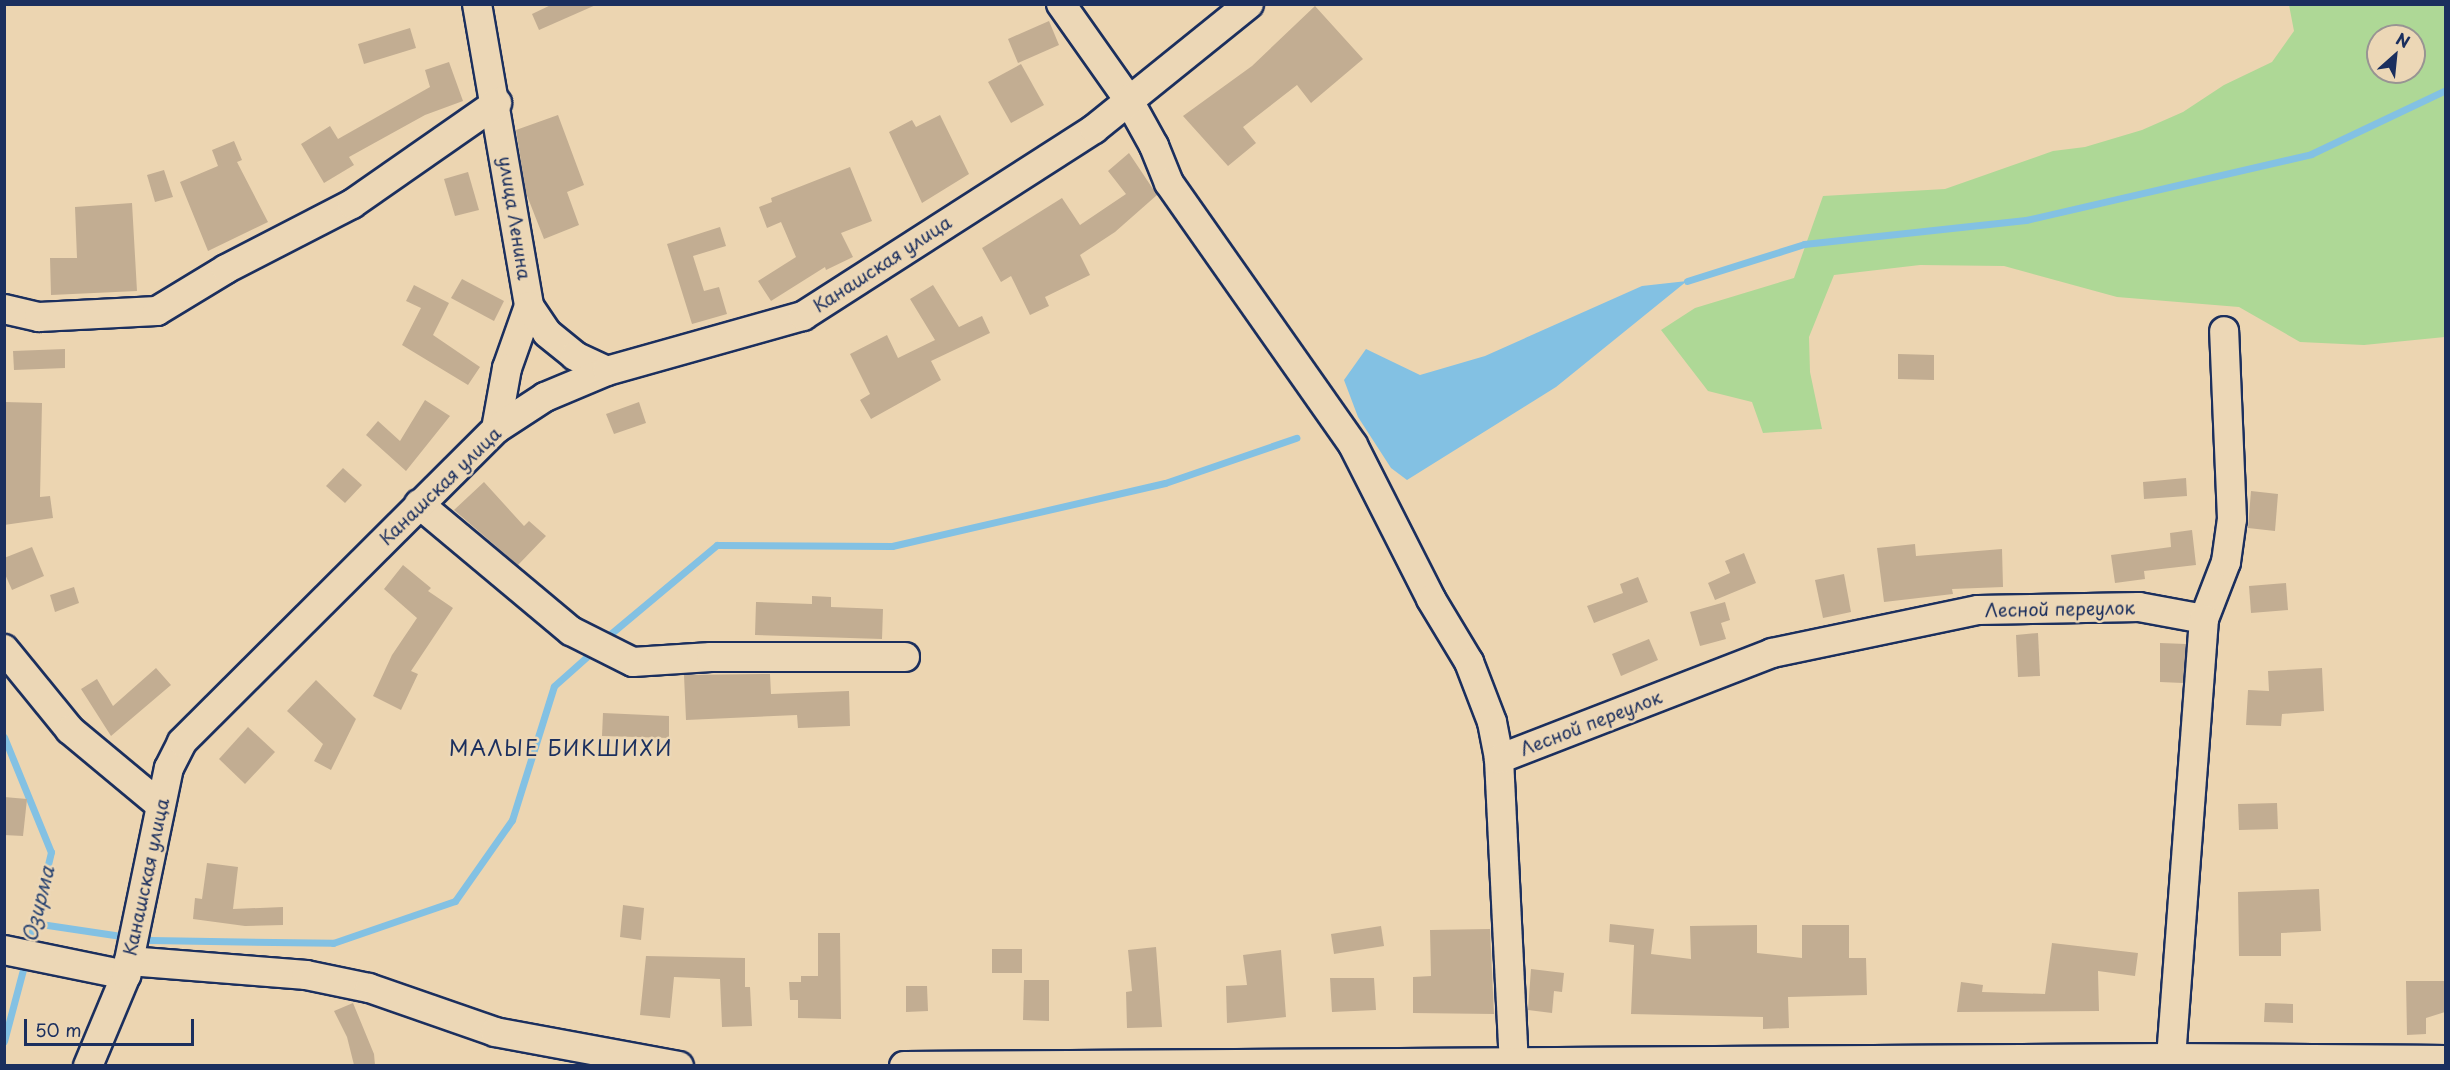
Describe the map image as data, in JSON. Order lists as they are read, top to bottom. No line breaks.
{"streets":{"street":["улица Ленина","Канашская улица","Лесной переулок"]},"crossings":[["улица Ленина","Канашская улица"]],"districts":["МАЛЫЕ БИКШИХИ"],"water":["Озирма"],"scale_bar":"50 m","north":"top right"}
